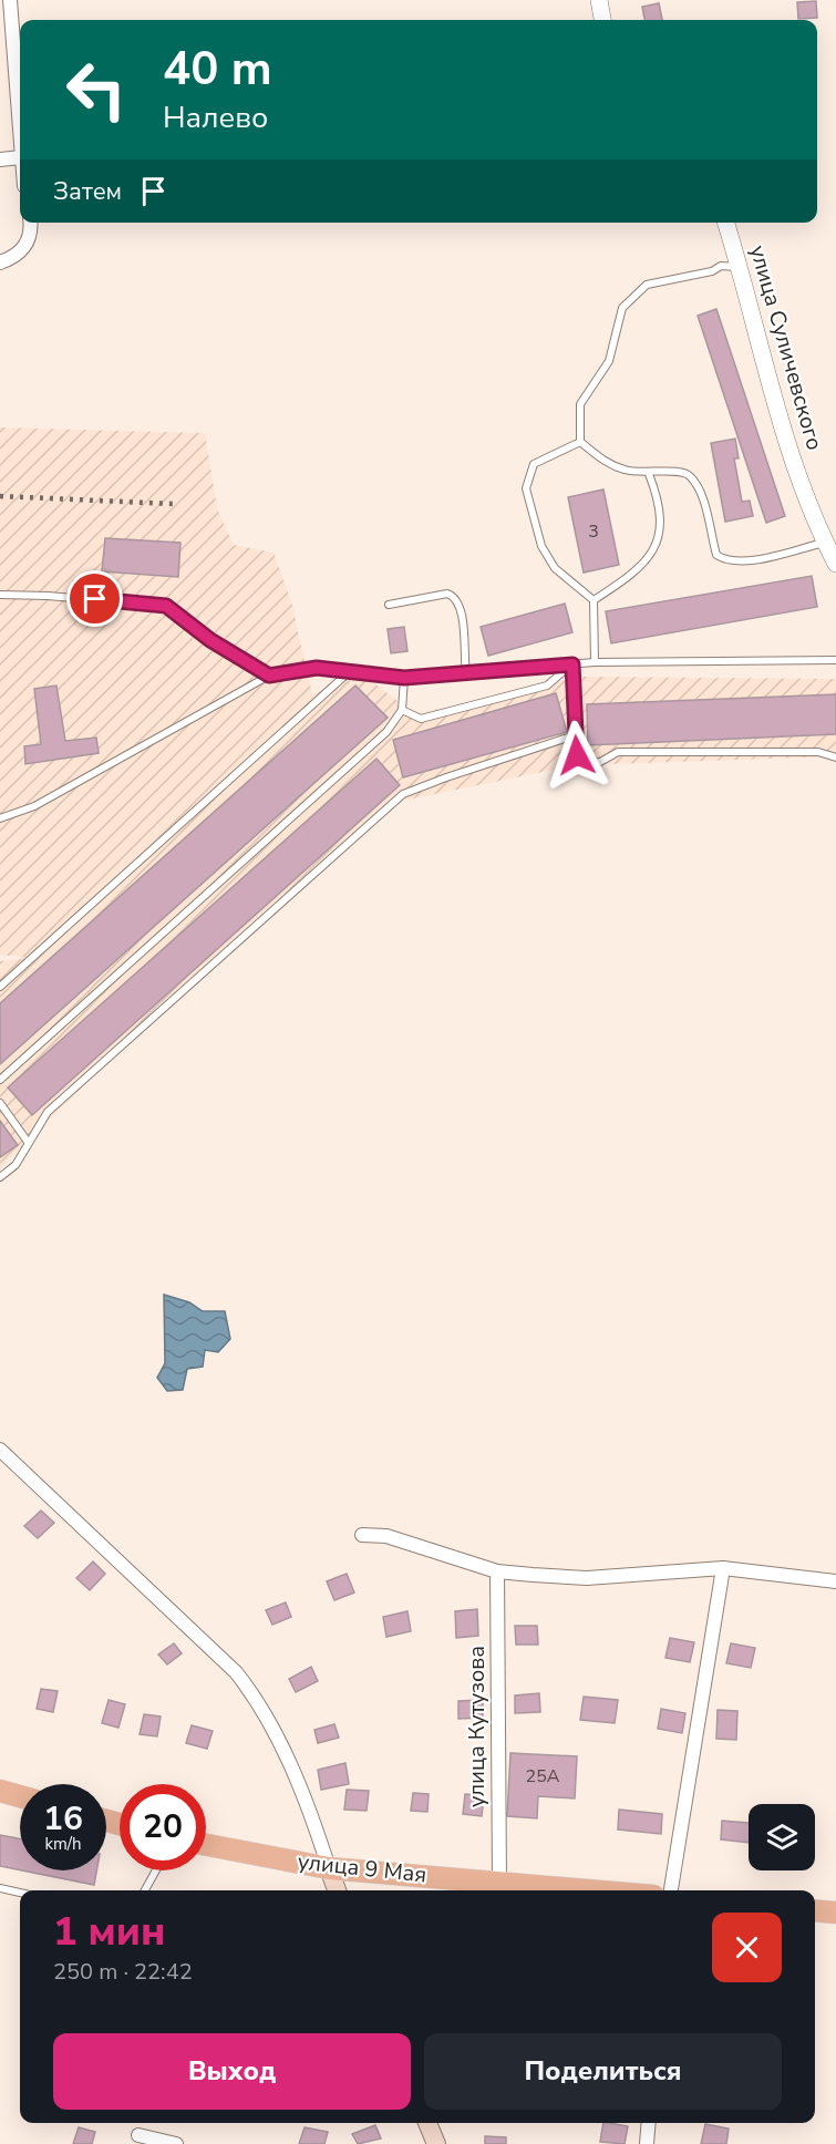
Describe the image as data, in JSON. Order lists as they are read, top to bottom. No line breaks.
{"streets":{"main road":["улица 9 Мая"],"street":["улица Суличевского","улица Кутузова"]},"crossings":[["улица Кутузова","улица 9 Мая"]],"house_numbers":["3","25А"],"page":{"turn":["40 m","Налево"],"then":"Затем","speed":"16 km/h","limit":"20","heading":["1 мин","250 m · 22:42"],"buttons":["Выход","Поделиться"]}}
